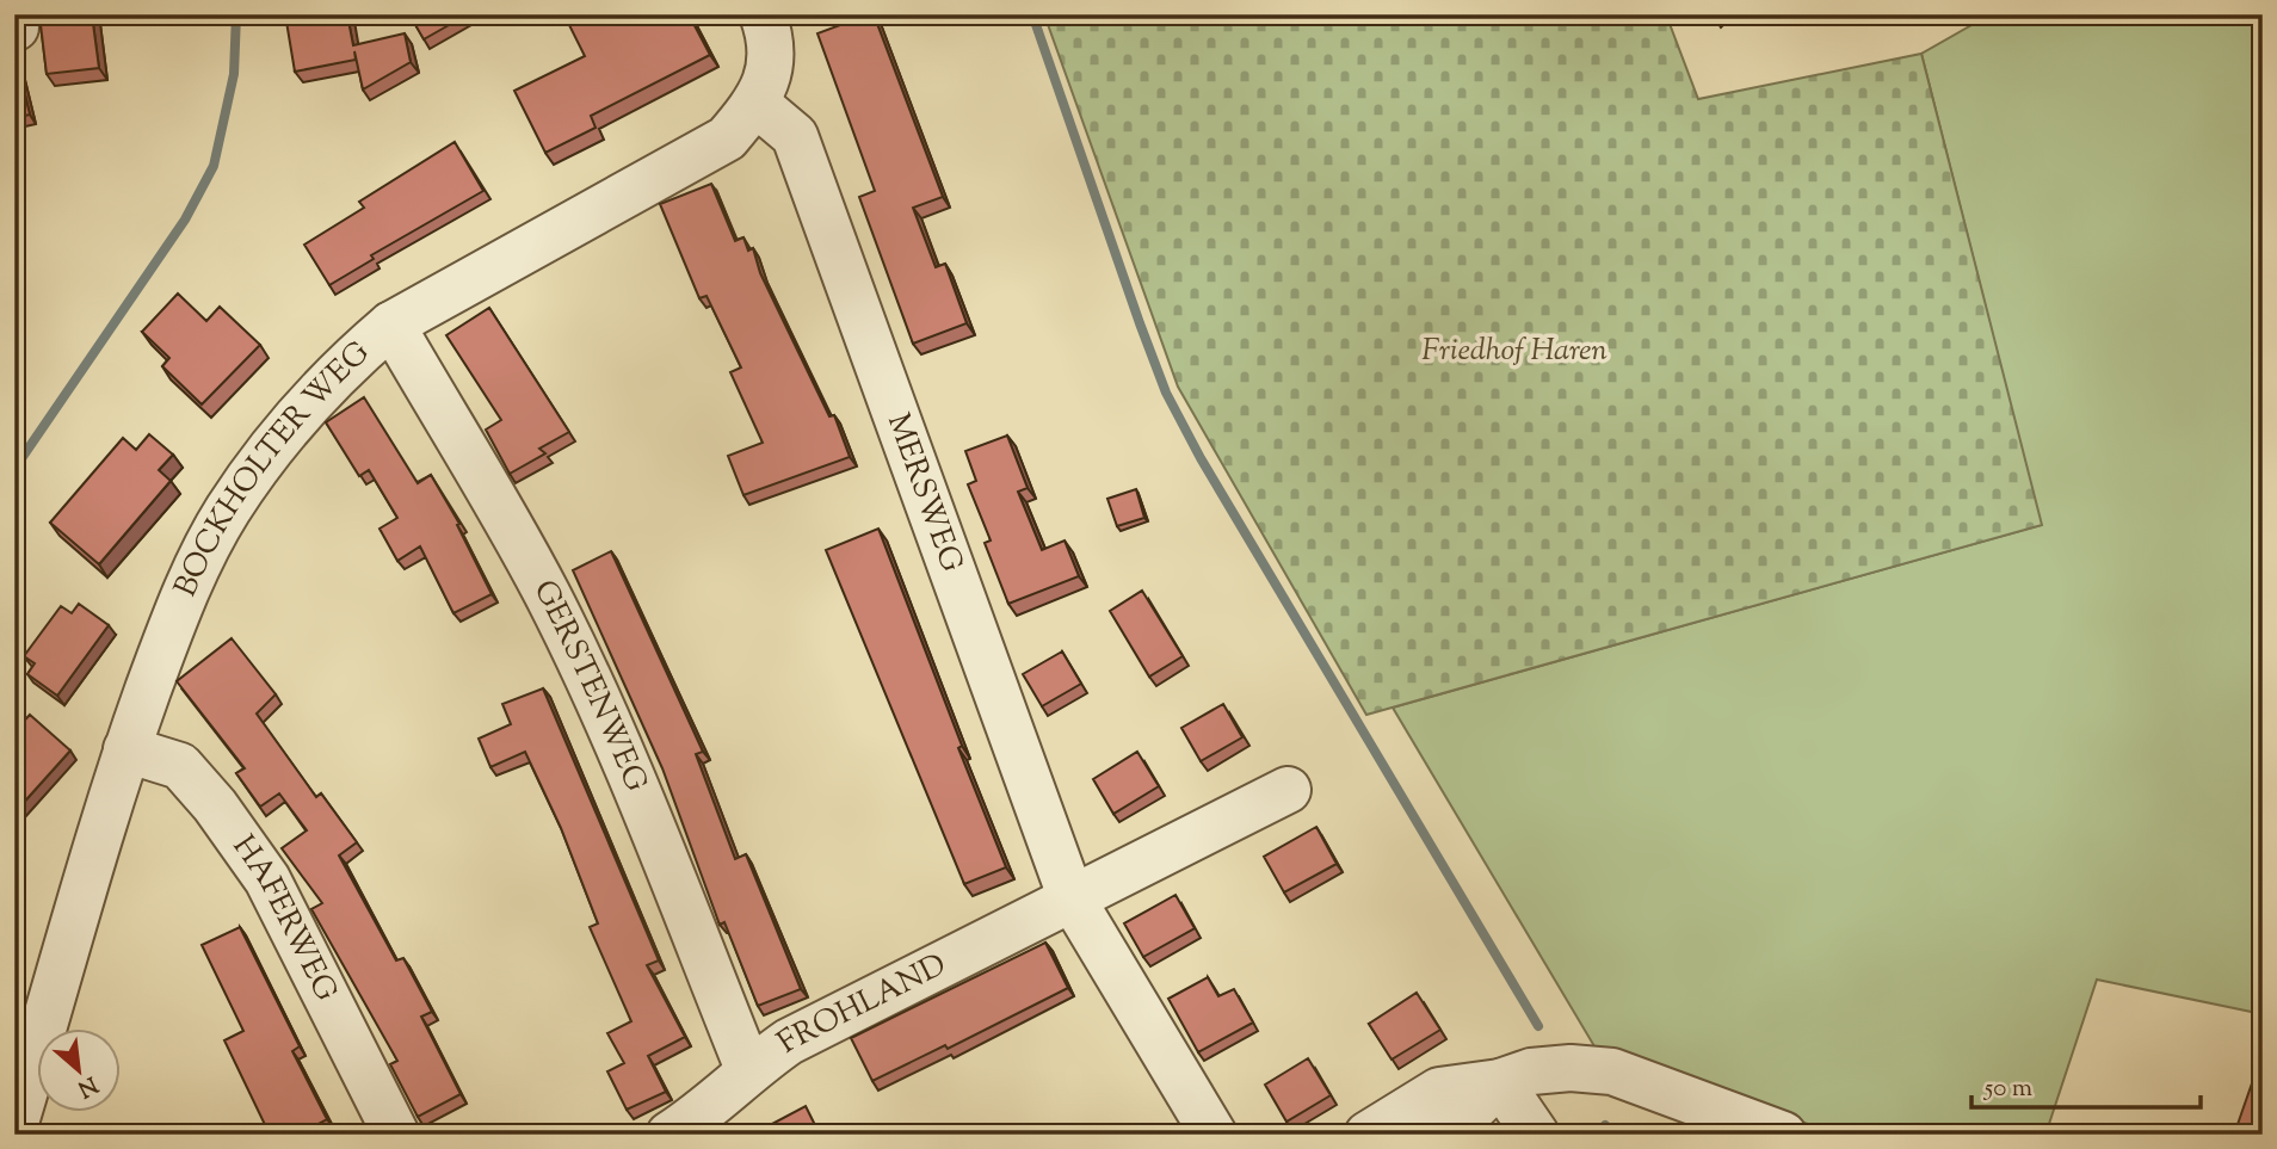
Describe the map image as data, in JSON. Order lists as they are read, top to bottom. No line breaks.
{"streets":{"street":["BOCKHOLTER WEG","MERSWEG","GERSTENWEG","HAFERWEG","FROHLAND"]},"crossings":[["BOCKHOLTER WEG","MERSWEG"],["BOCKHOLTER WEG","GERSTENWEG"],["BOCKHOLTER WEG","HAFERWEG"],["MERSWEG","FROHLAND"],["GERSTENWEG","FROHLAND"]],"parks":["Friedhof Haren"],"scale_bar":"50 m","north":"bottom right"}
